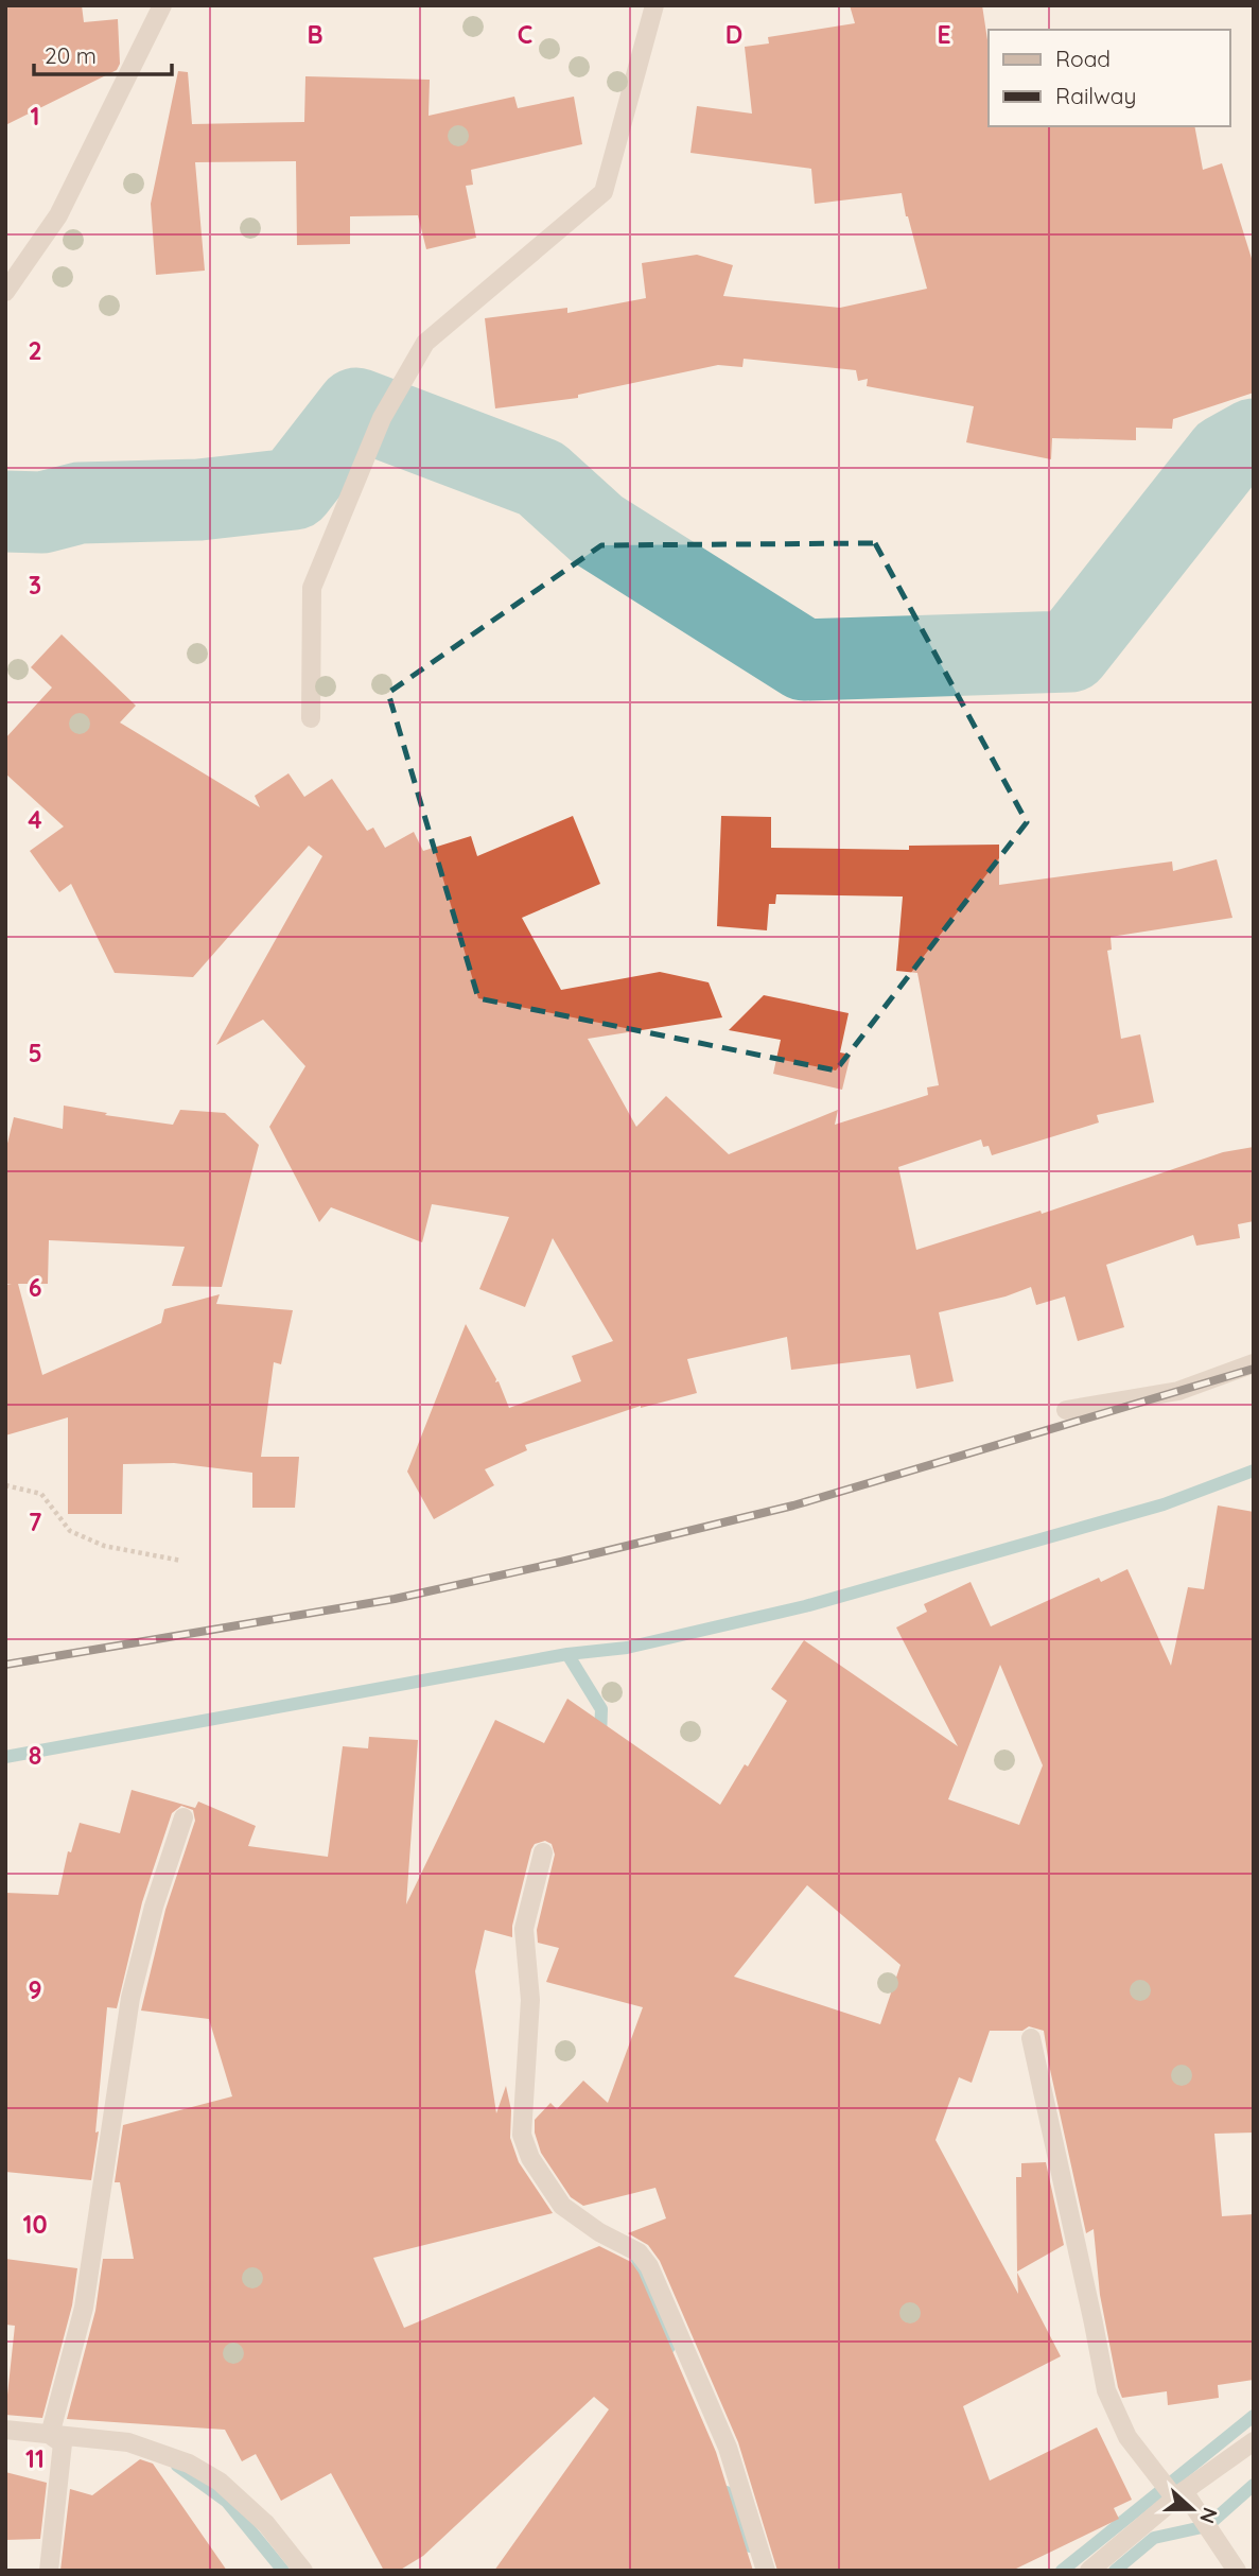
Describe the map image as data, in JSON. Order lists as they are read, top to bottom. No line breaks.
{"legend":["Road","Railway"],"scale_bar":"20 m","north":"right","grid":{"columns":["B","C","D","E"],"rows":["1","2","3","4","5","6","7","8","9","10","11"]}}
